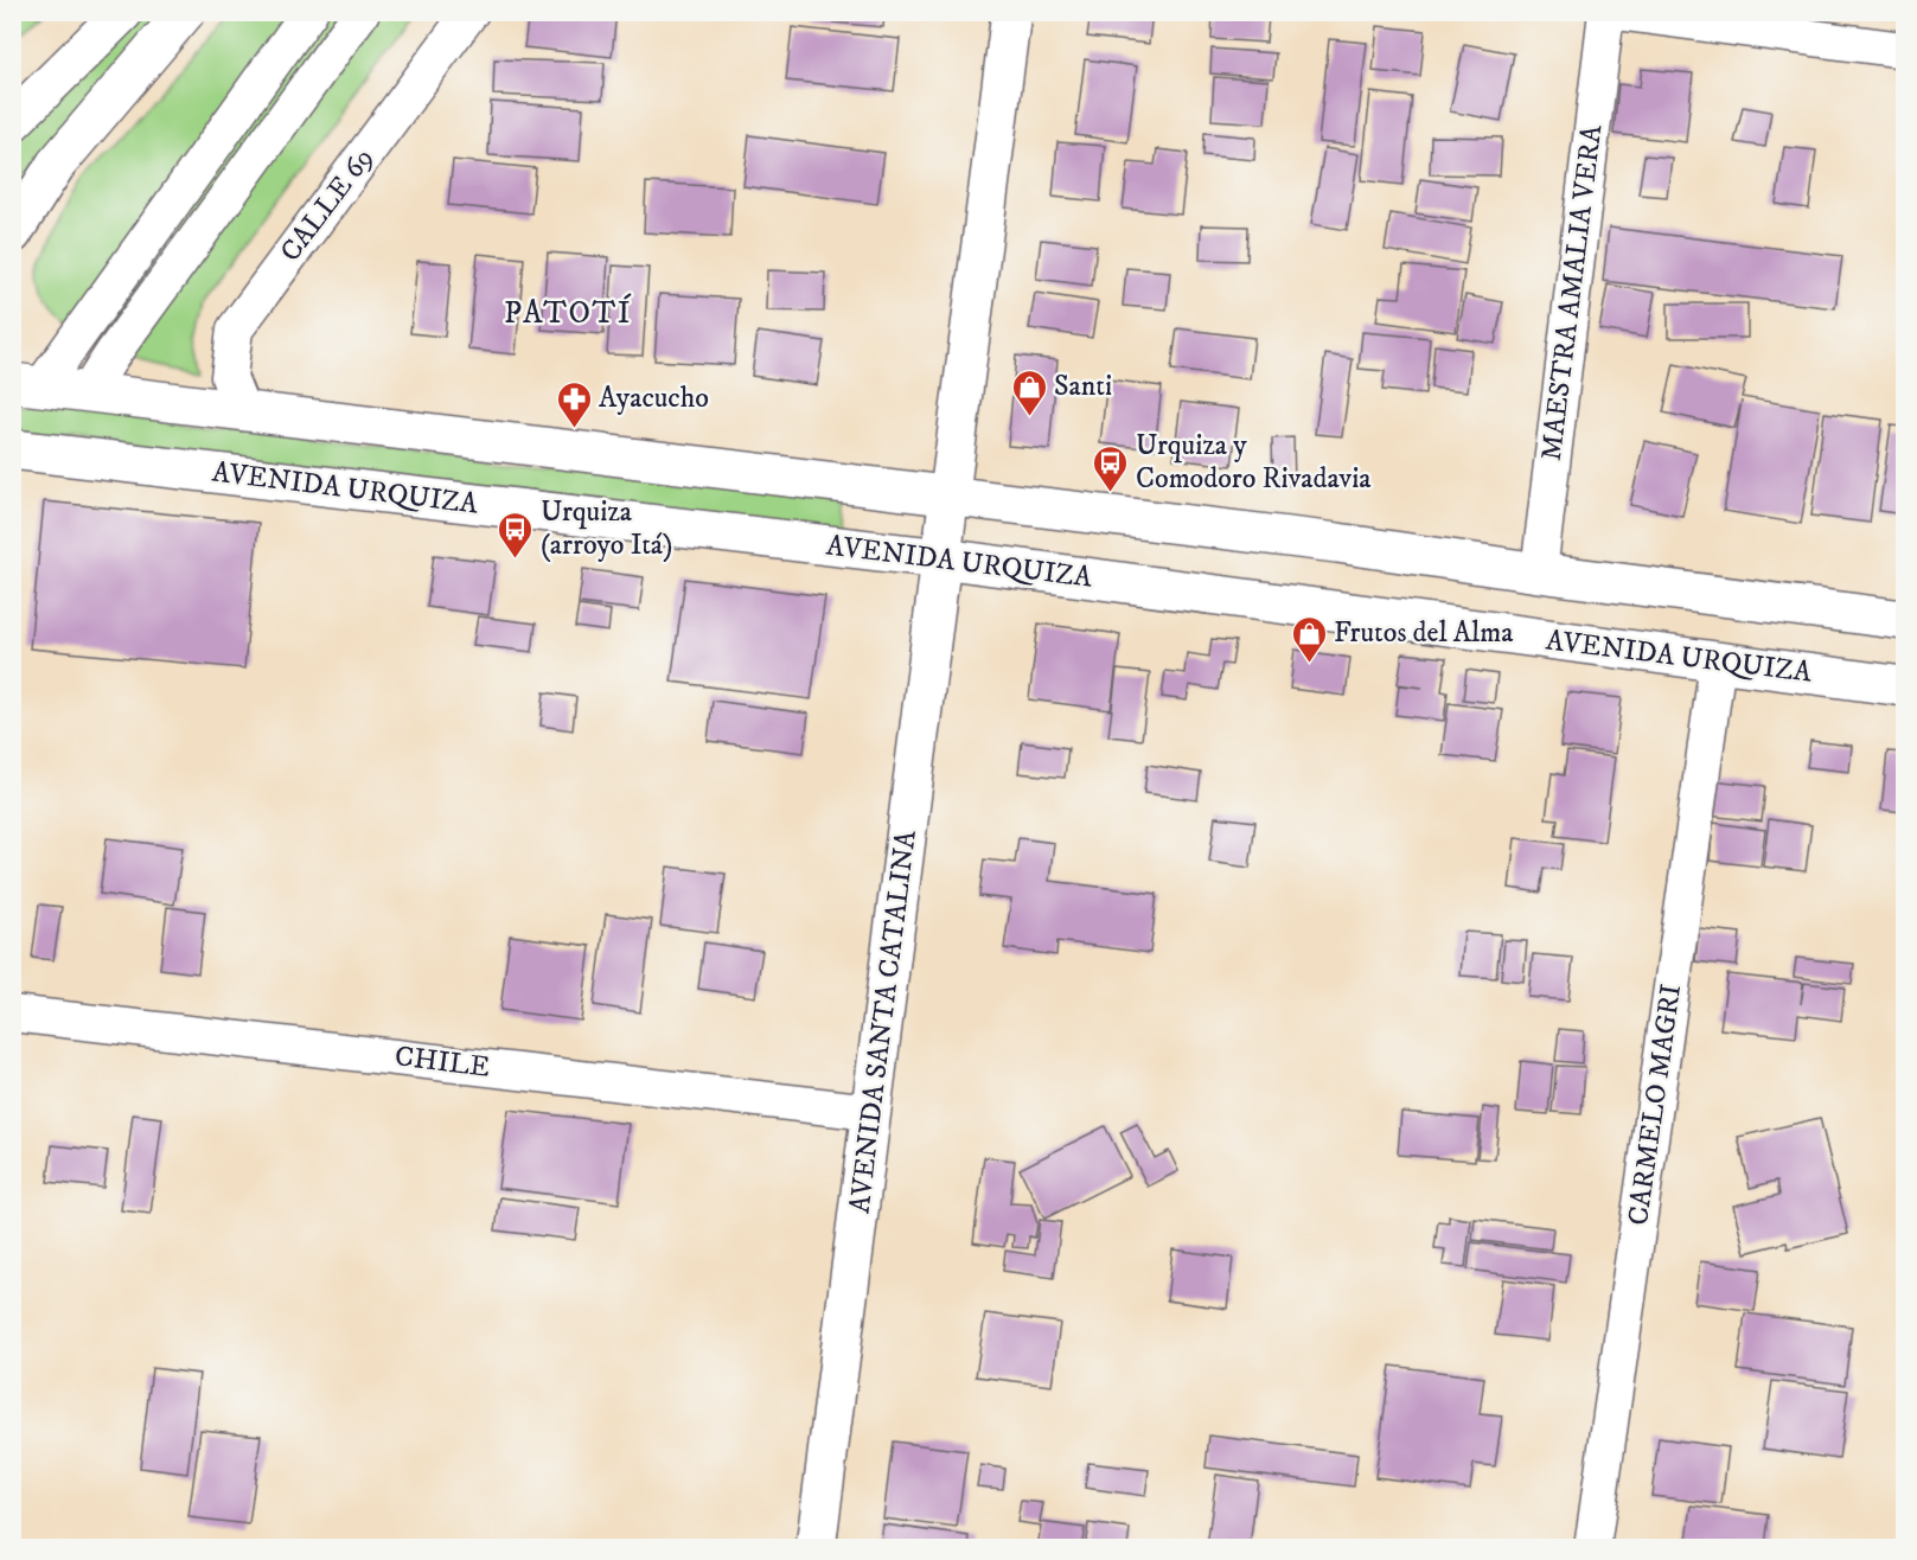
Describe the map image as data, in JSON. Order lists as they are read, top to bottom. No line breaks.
{"streets":{"main road":["AVENIDA URQUIZA","AVENIDA SANTA CATALINA"],"street":["CALLE 69","MAESTRA AMALIA VERA","CHILE","CARMELO MAGRI"]},"crossings":[["AVENIDA URQUIZA","AVENIDA SANTA CATALINA"],["AVENIDA URQUIZA","CARMELO MAGRI"],["AVENIDA SANTA CATALINA","CHILE"]],"districts":["PATOTÍ"],"places":{"shop":["Santi","Frutos del Alma"],"pharmacy":["Ayacucho"],"bus stop":["Urquiza y Comodoro Rivadavia","Urquiza (arroyo Itá)"]}}
